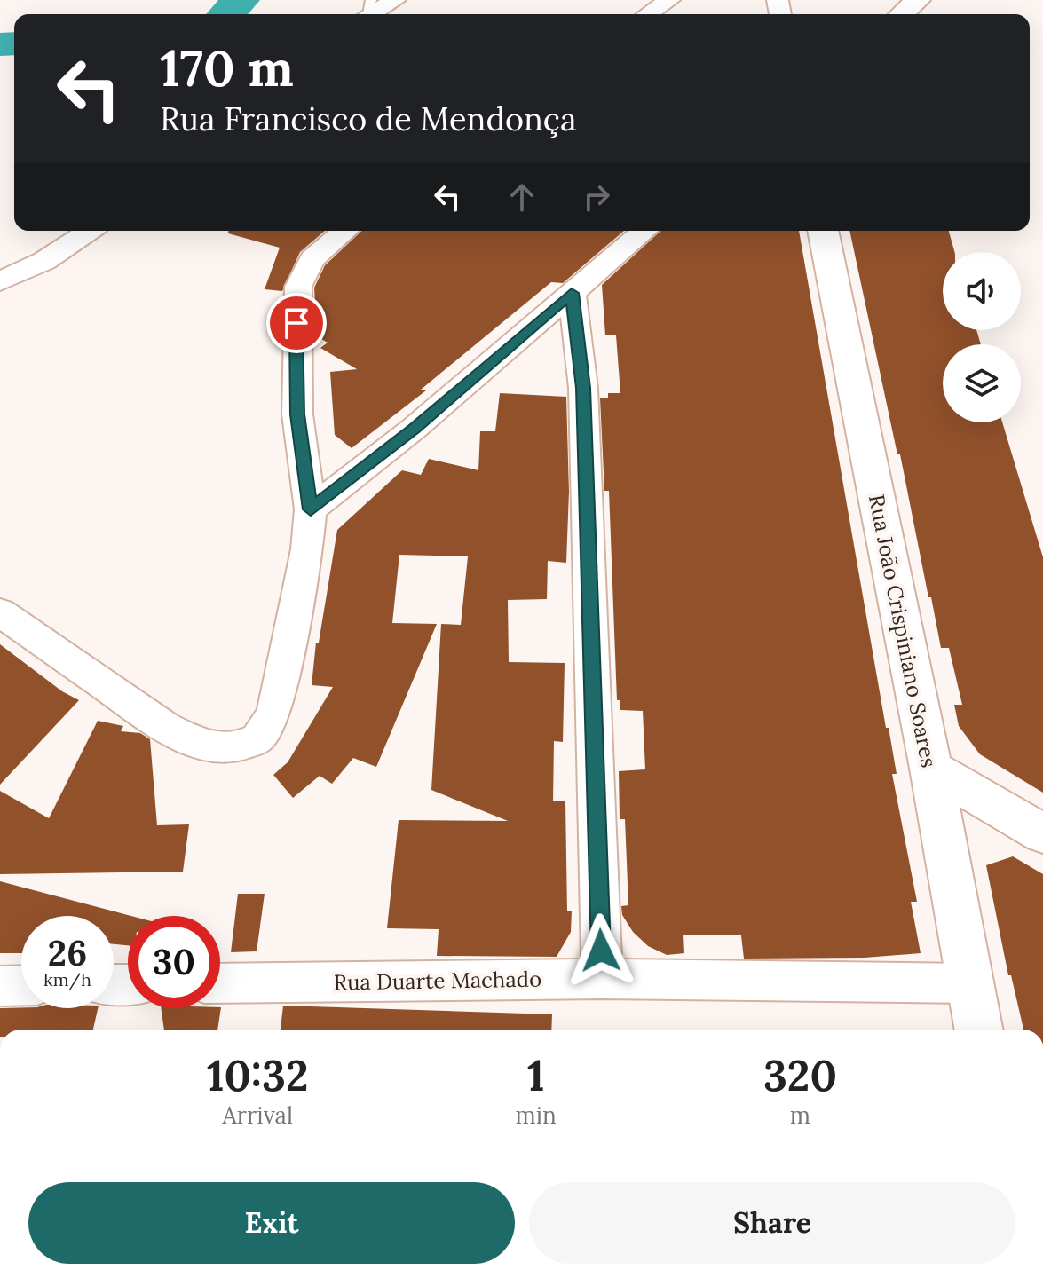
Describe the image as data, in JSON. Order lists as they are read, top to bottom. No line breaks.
{"streets":{"street":["Rua João Crispiniano Soares","Rua Duarte Machado"]},"crossings":[["Rua João Crispiniano Soares","Rua Duarte Machado"]],"page":{"turn":["170 m","Rua Francisco de Mendonça"],"speed":"26 km/h","limit":"30","eta":["10:32","Arrival","1","min","320","m"],"buttons":["Exit","Share"]}}
